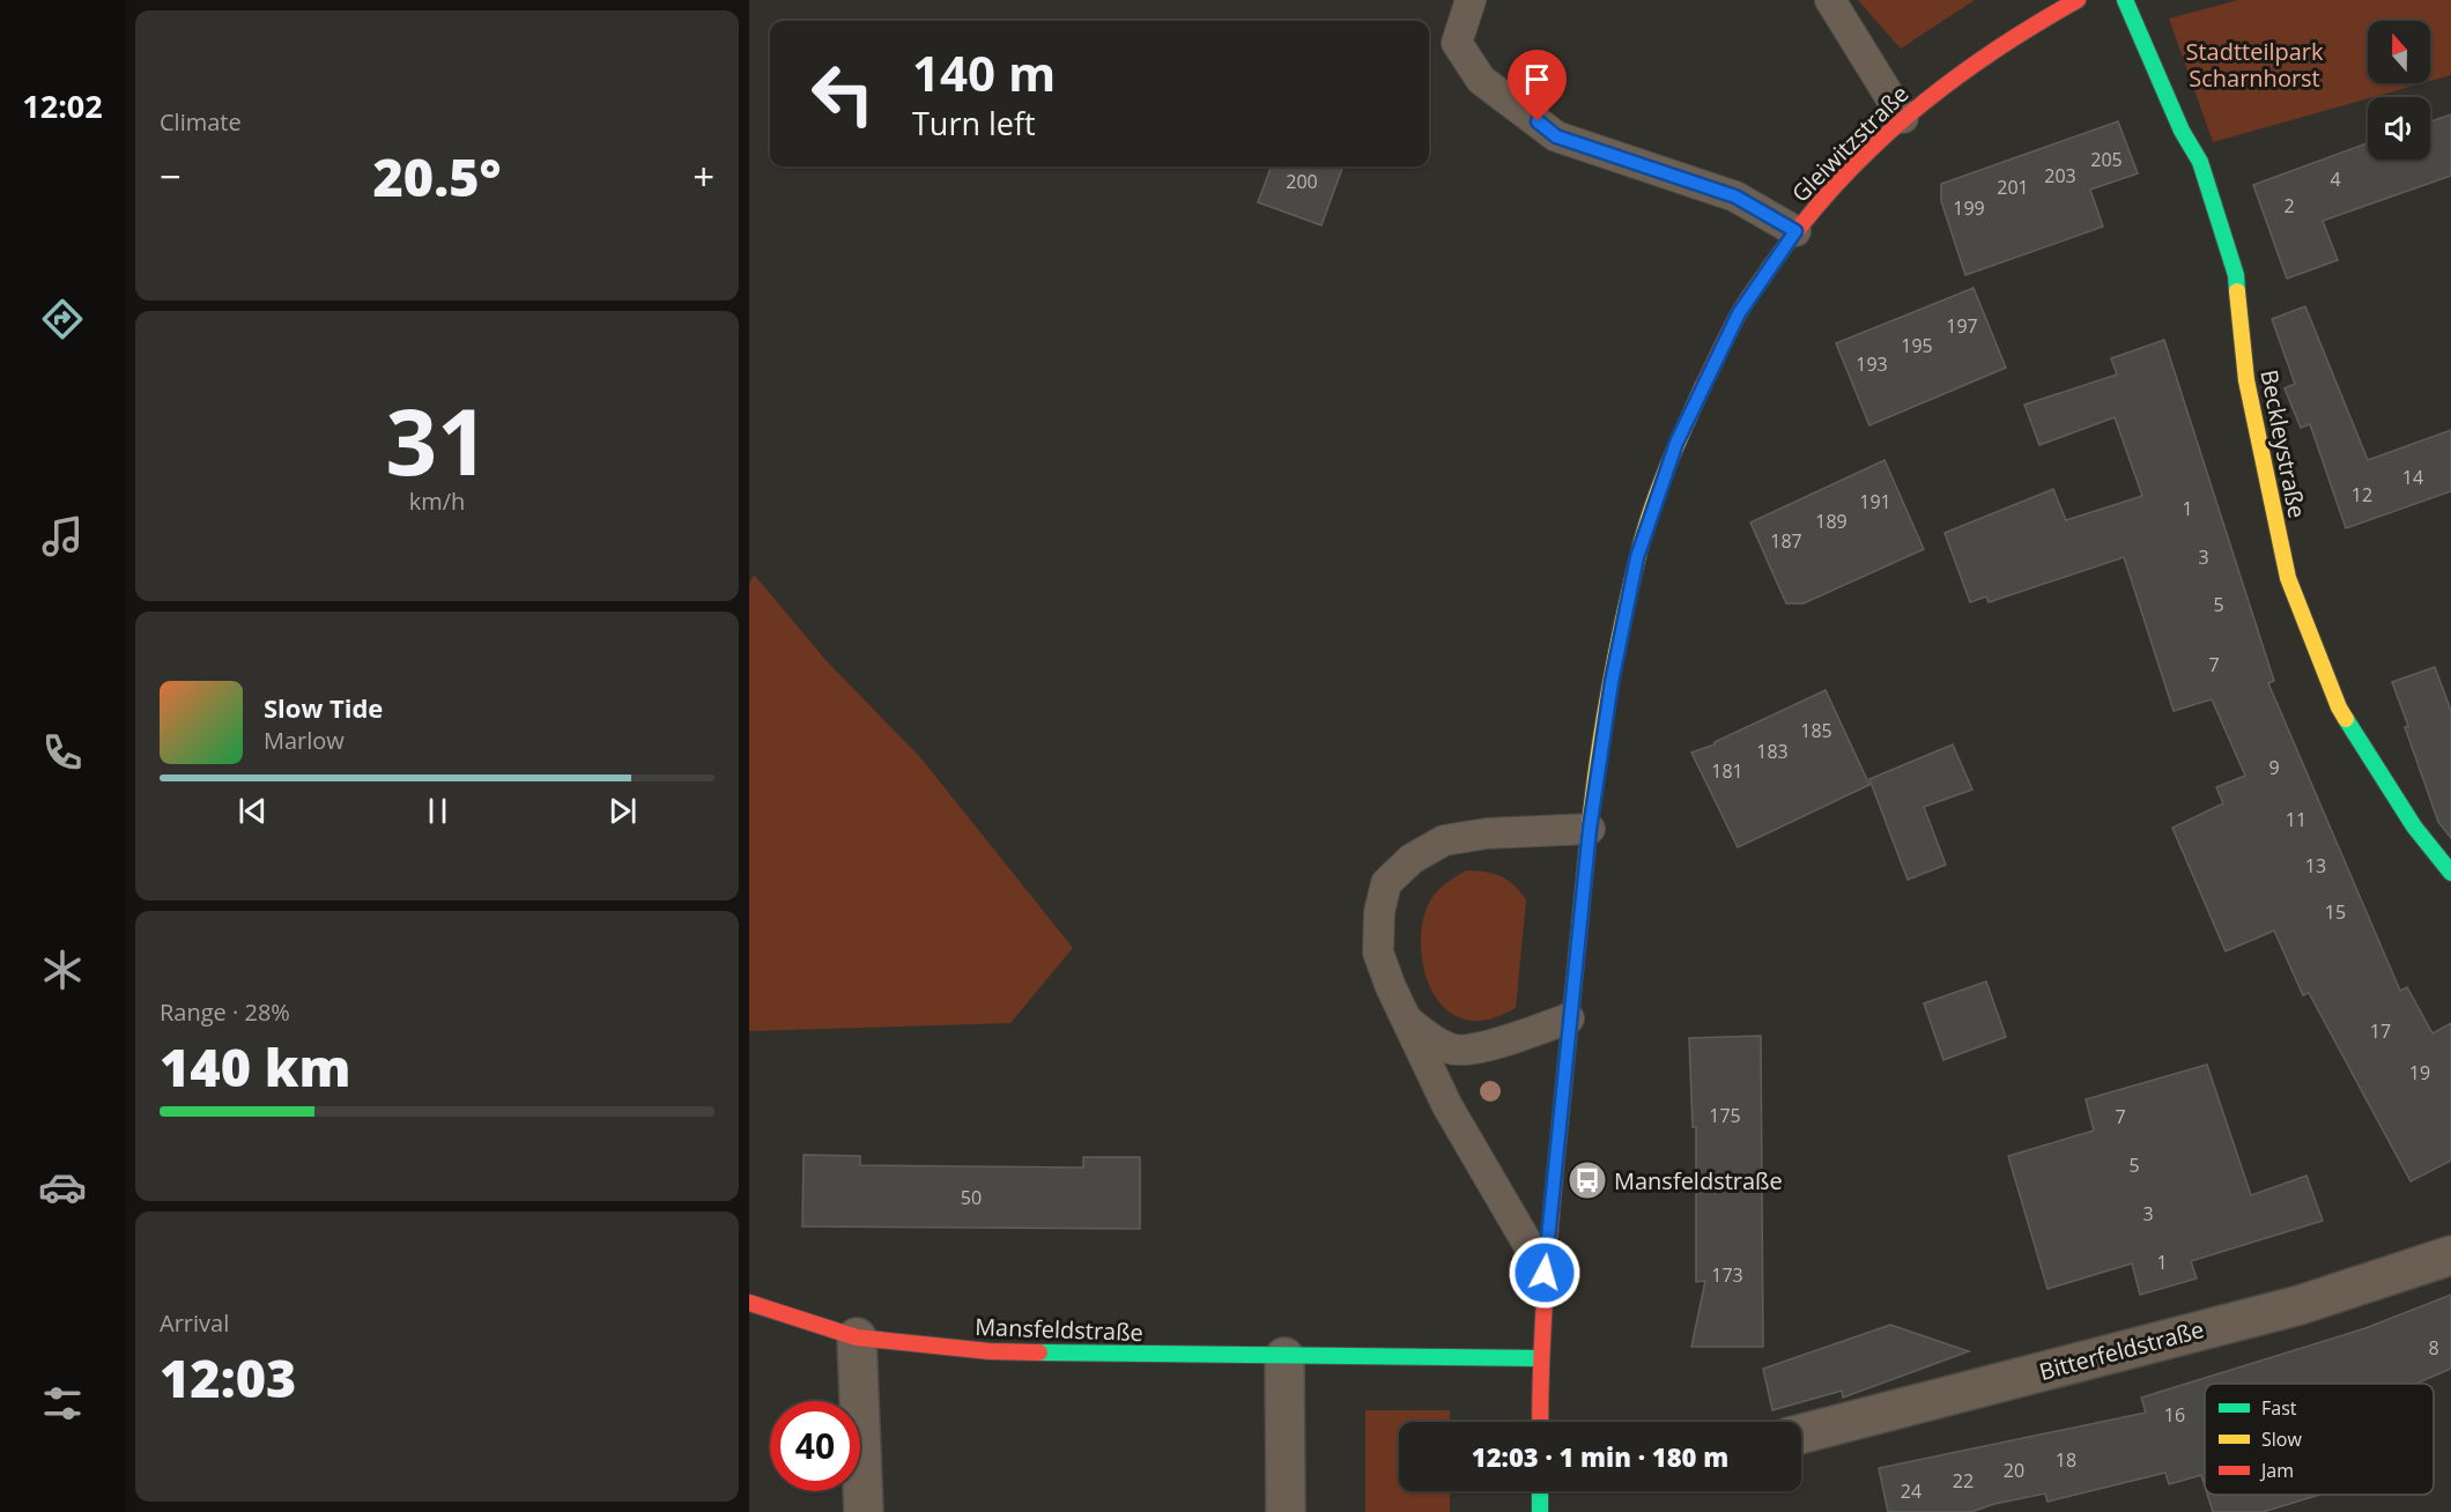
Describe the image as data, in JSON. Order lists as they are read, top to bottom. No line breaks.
{"streets":{"street":["Gleiwitzstraße","Beckleystraße","Mansfeldstraße","Bitterfeldstraße"]},"crossings":[["Gleiwitzstraße","Mansfeldstraße"]],"parks":["Stadtteilpark Scharnhorst"],"places":{"bus stop":["Mansfeldstraße"]},"house_numbers":["205","203","4","200","201","2","199","197","195","193","14","12","191","1","189","187","3","5","7","185","183","9","181","11","13","15","17","19","175","7","5","50","3","1","173","8","16","18","20","22","24"],"legend":["Fast","Slow","Jam"],"north":"top","page":{"tabs":"12:02","tile":["Climate",["31","km/h"],["Range · 28%","140 km"],["Arrival","12:03"]],"turn":["140 m","Turn left"],"heat":["−","20.5°","+"],"song":["Slow Tide","Marlow"],"limit":"40","trip":"12:03 · 1 min · 180 m"}}
